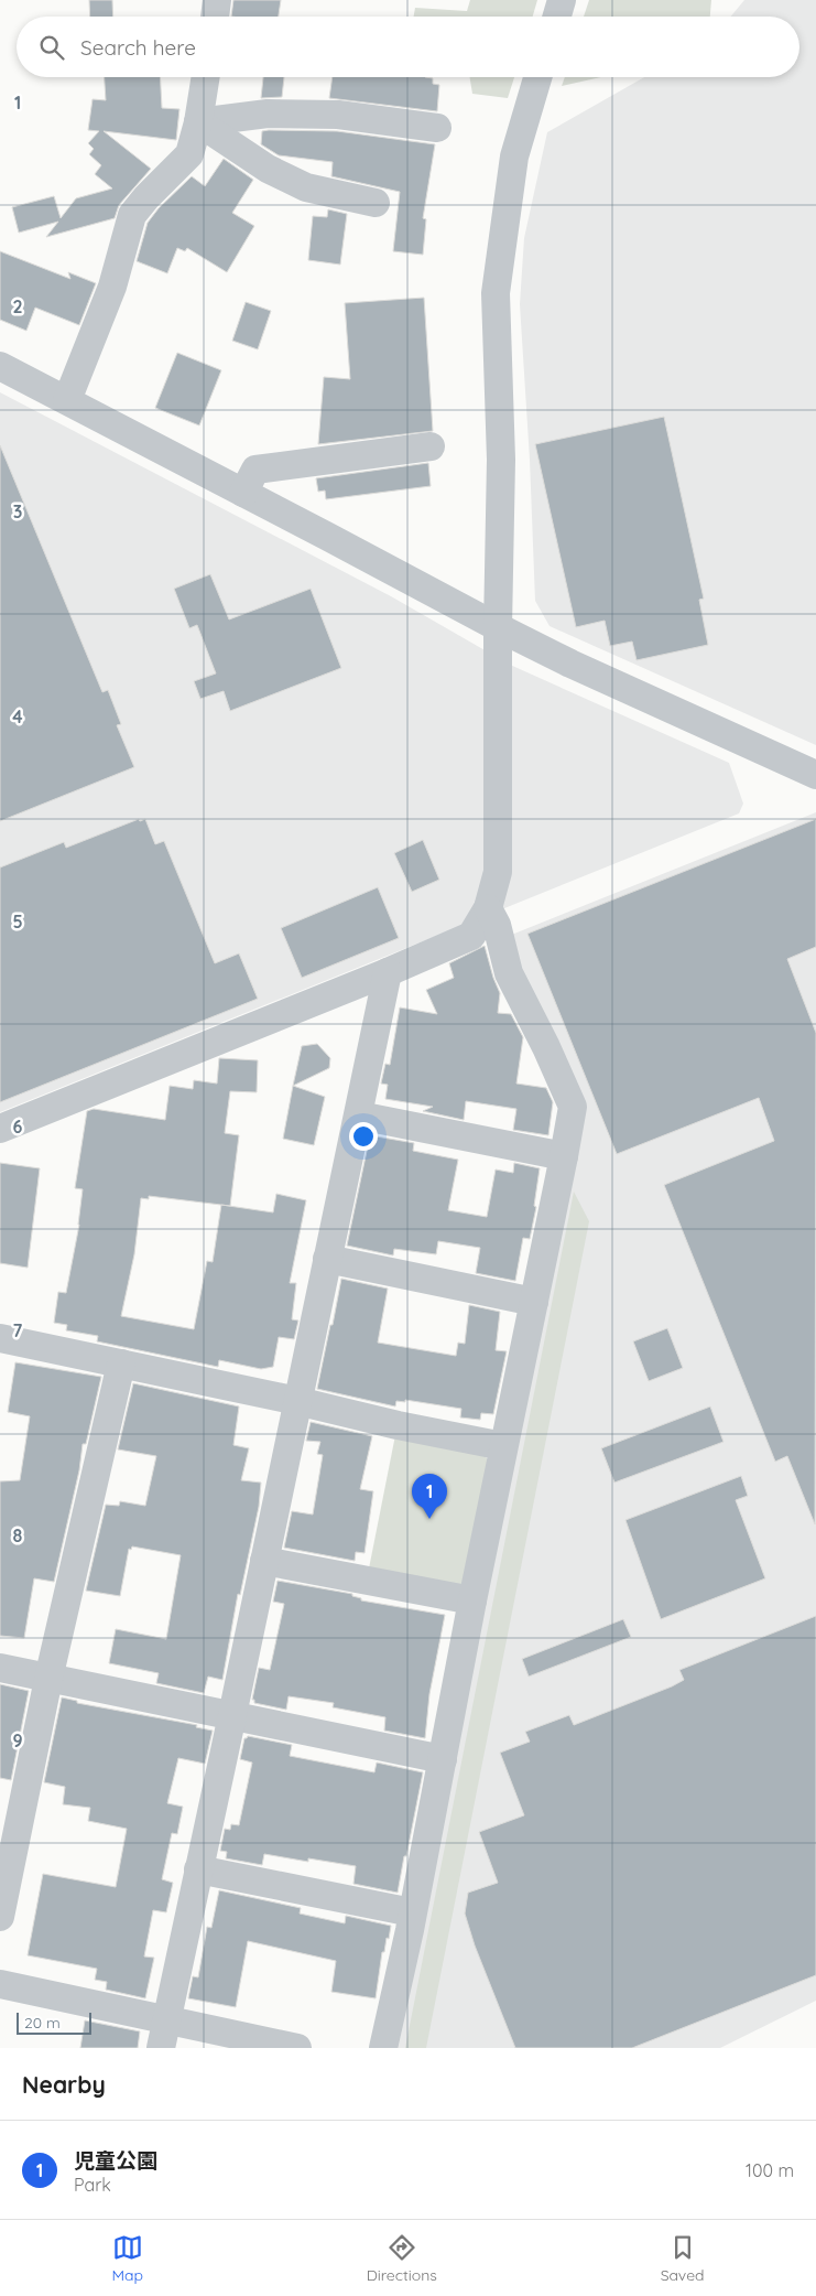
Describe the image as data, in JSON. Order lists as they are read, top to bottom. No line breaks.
{"scale_bar":"20 m","page":{"search":"Search here","pins":"1","scale":"20 m","heading":"Nearby","list":[{"mark":"1","name":"児童公園","note":"Park","value":"100 m"}],"nav":["Map","Directions","Saved"]},"grid":{"rows":["1","2","3","4","5","6","7","8","9"]}}
